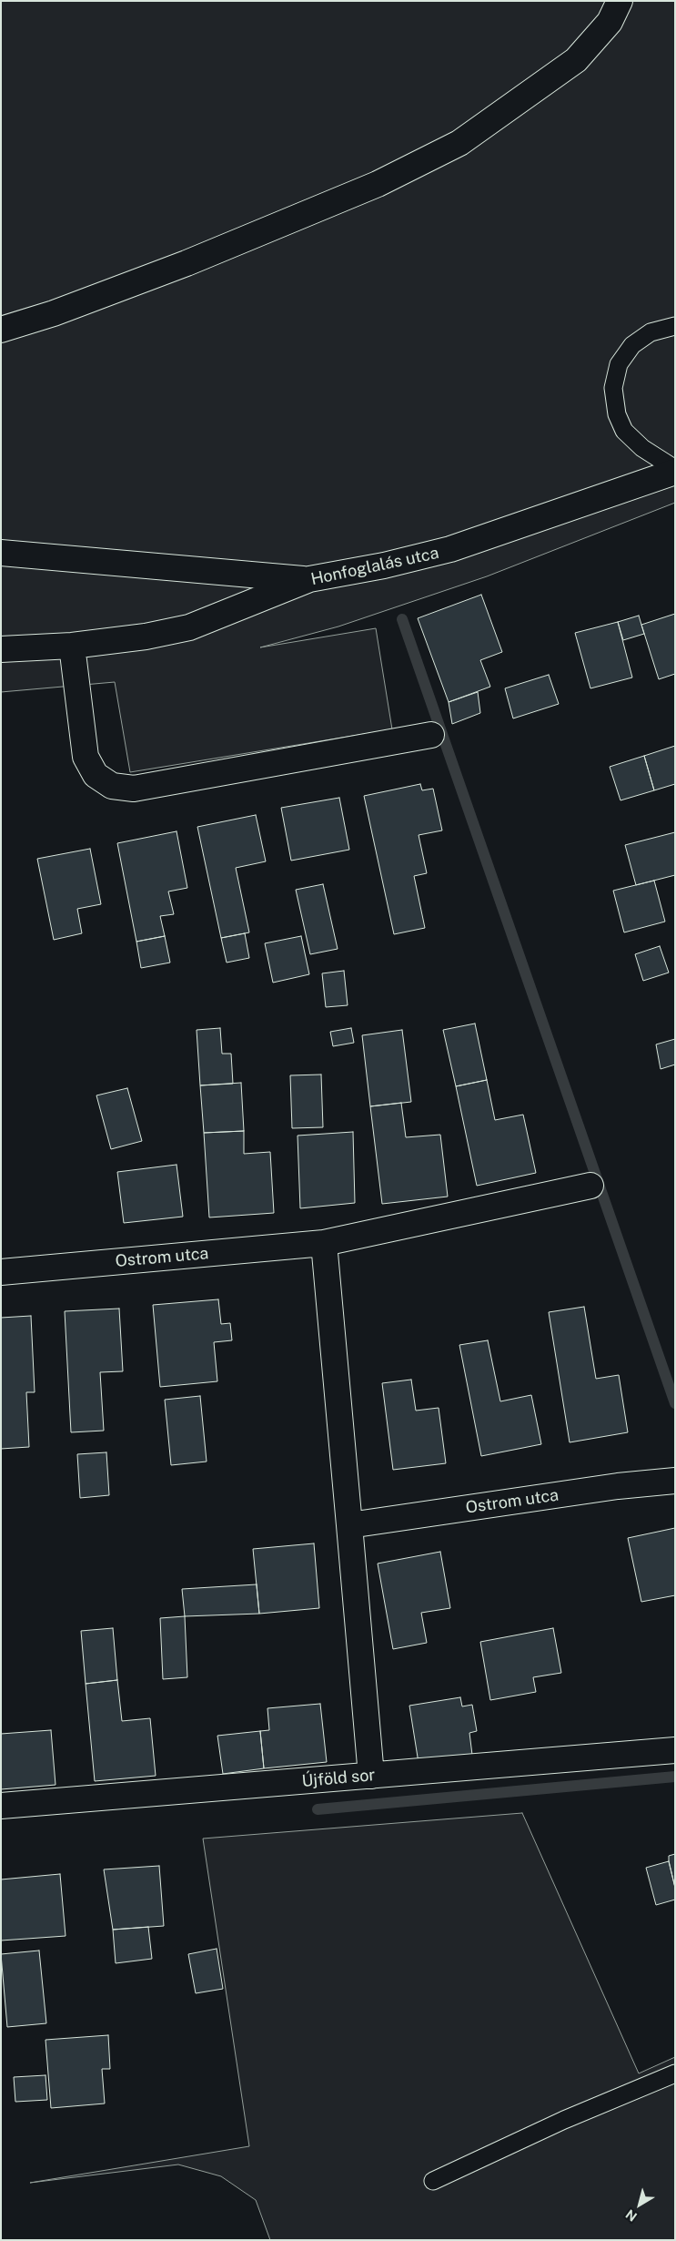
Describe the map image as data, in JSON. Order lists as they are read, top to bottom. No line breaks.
{"streets":{"street":["Honfoglalás utca","Ostrom utca","Újföld sor"]},"north":"bottom left"}
